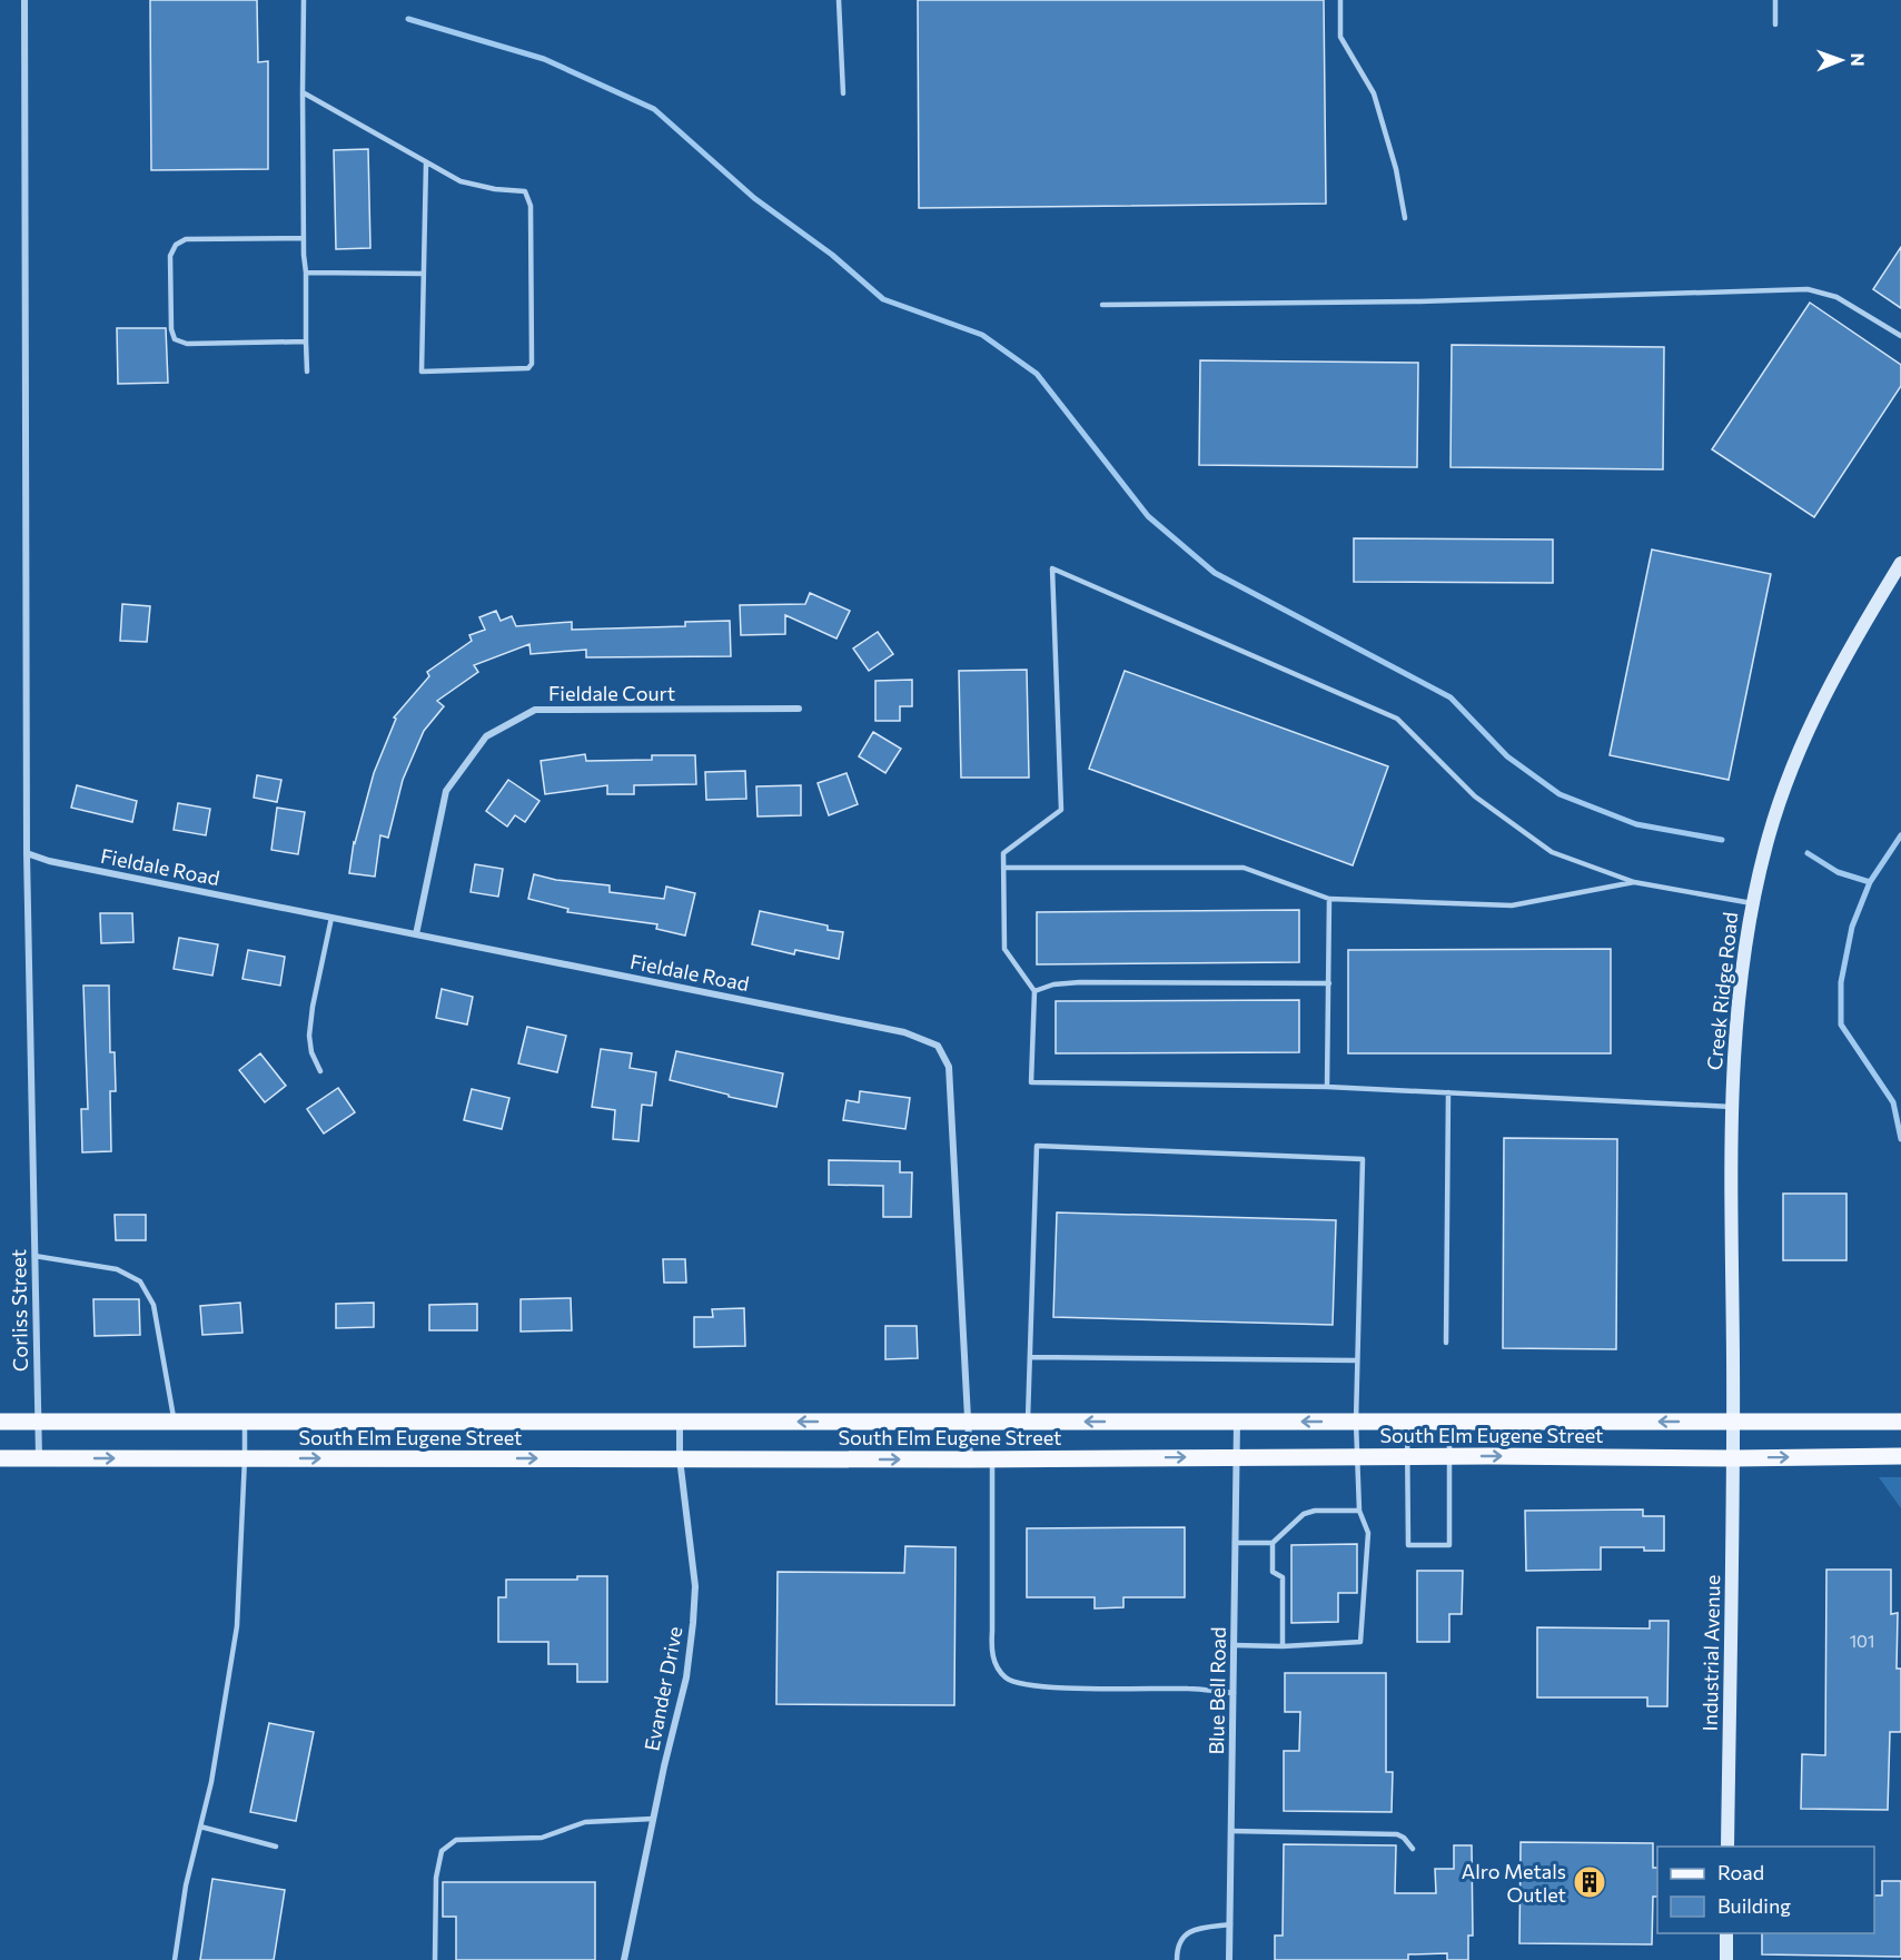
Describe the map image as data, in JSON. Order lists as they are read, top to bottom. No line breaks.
{"streets":{"main road":["Creek Ridge Road","South Elm Eugene Street","Industrial Avenue"],"street":["Fieldale Court","Fieldale Road","Corliss Street","Evander Drive","Blue Bell Road"]},"crossings":[["Fieldale Court","Fieldale Road"],["Fieldale Road","Corliss Street"],["Fieldale Road","South Elm Eugene Street"],["Creek Ridge Road","South Elm Eugene Street"],["Creek Ridge Road","Industrial Avenue"],["Corliss Street","South Elm Eugene Street"],["South Elm Eugene Street","Industrial Avenue"],["South Elm Eugene Street","Evander Drive"],["South Elm Eugene Street","Blue Bell Road"]],"places":{"building":["Alro Metals Outlet"]},"house_numbers":["101"],"legend":["Road","Building"],"north":"right"}
